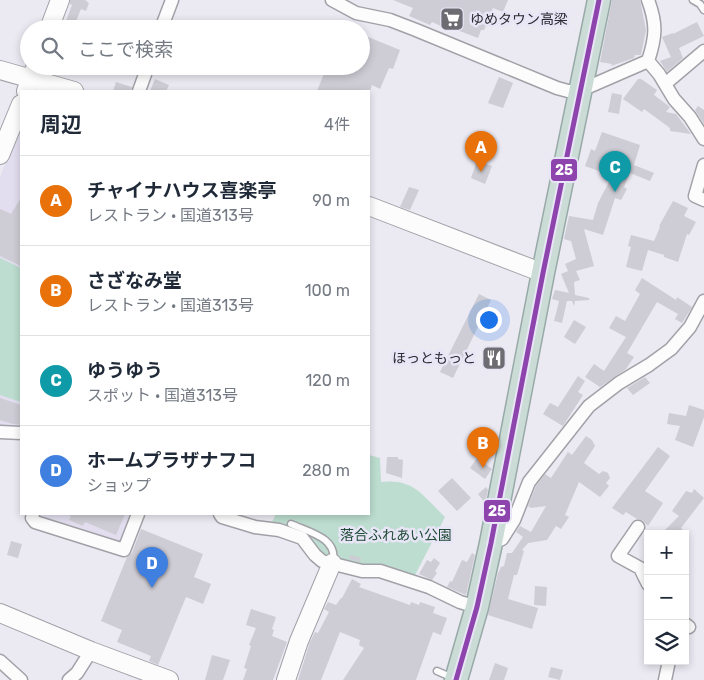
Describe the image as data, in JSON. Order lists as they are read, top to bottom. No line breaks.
{"parks":["落合ふれあい公園"],"places":{"supermarket":["ゆめタウン高梁"],"restaurant":["ほっともっと"]},"lines":["transit line 25"],"page":{"search":"ここで検索","heading":["周辺","4件"],"pins":["A","C","B","D"],"list":[{"mark":"A","name":"チャイナハウス喜楽亭","note":"レストラン · 国道313号","value":"90 m"},{"mark":"B","name":"さざなみ堂","note":"レストラン · 国道313号","value":"100 m"},{"mark":"C","name":"ゆうゆう","note":"スポット · 国道313号","value":"120 m"},{"mark":"D","name":"ホームプラザナフコ","note":"ショップ","value":"280 m"}],"map_buttons":["+","−"]}}
